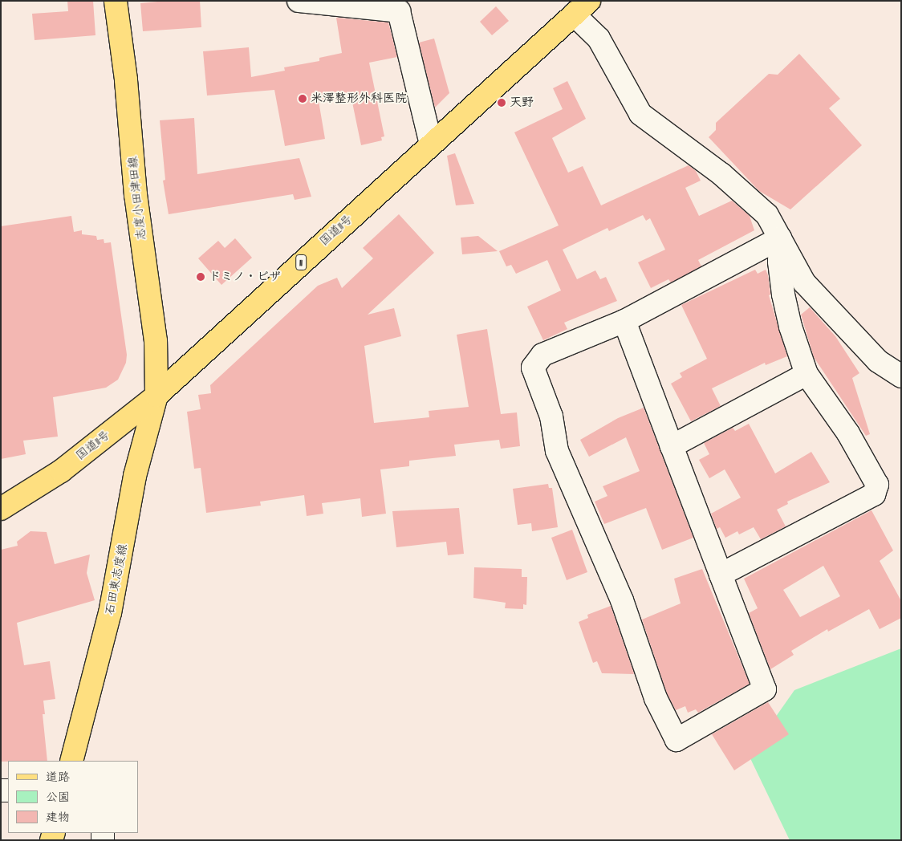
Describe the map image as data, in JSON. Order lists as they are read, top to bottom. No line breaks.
{"streets":{"main road":["志度小田津田線","国道11号","11","石田東志度線"]},"crossings":[["志度小田津田線","国道11号"],["志度小田津田線","石田東志度線"],["国道11号","石田東志度線"]],"places":["米澤整形外科医院","天野","ドミノ・ピザ"],"legend":["道路","公園","建物"]}
